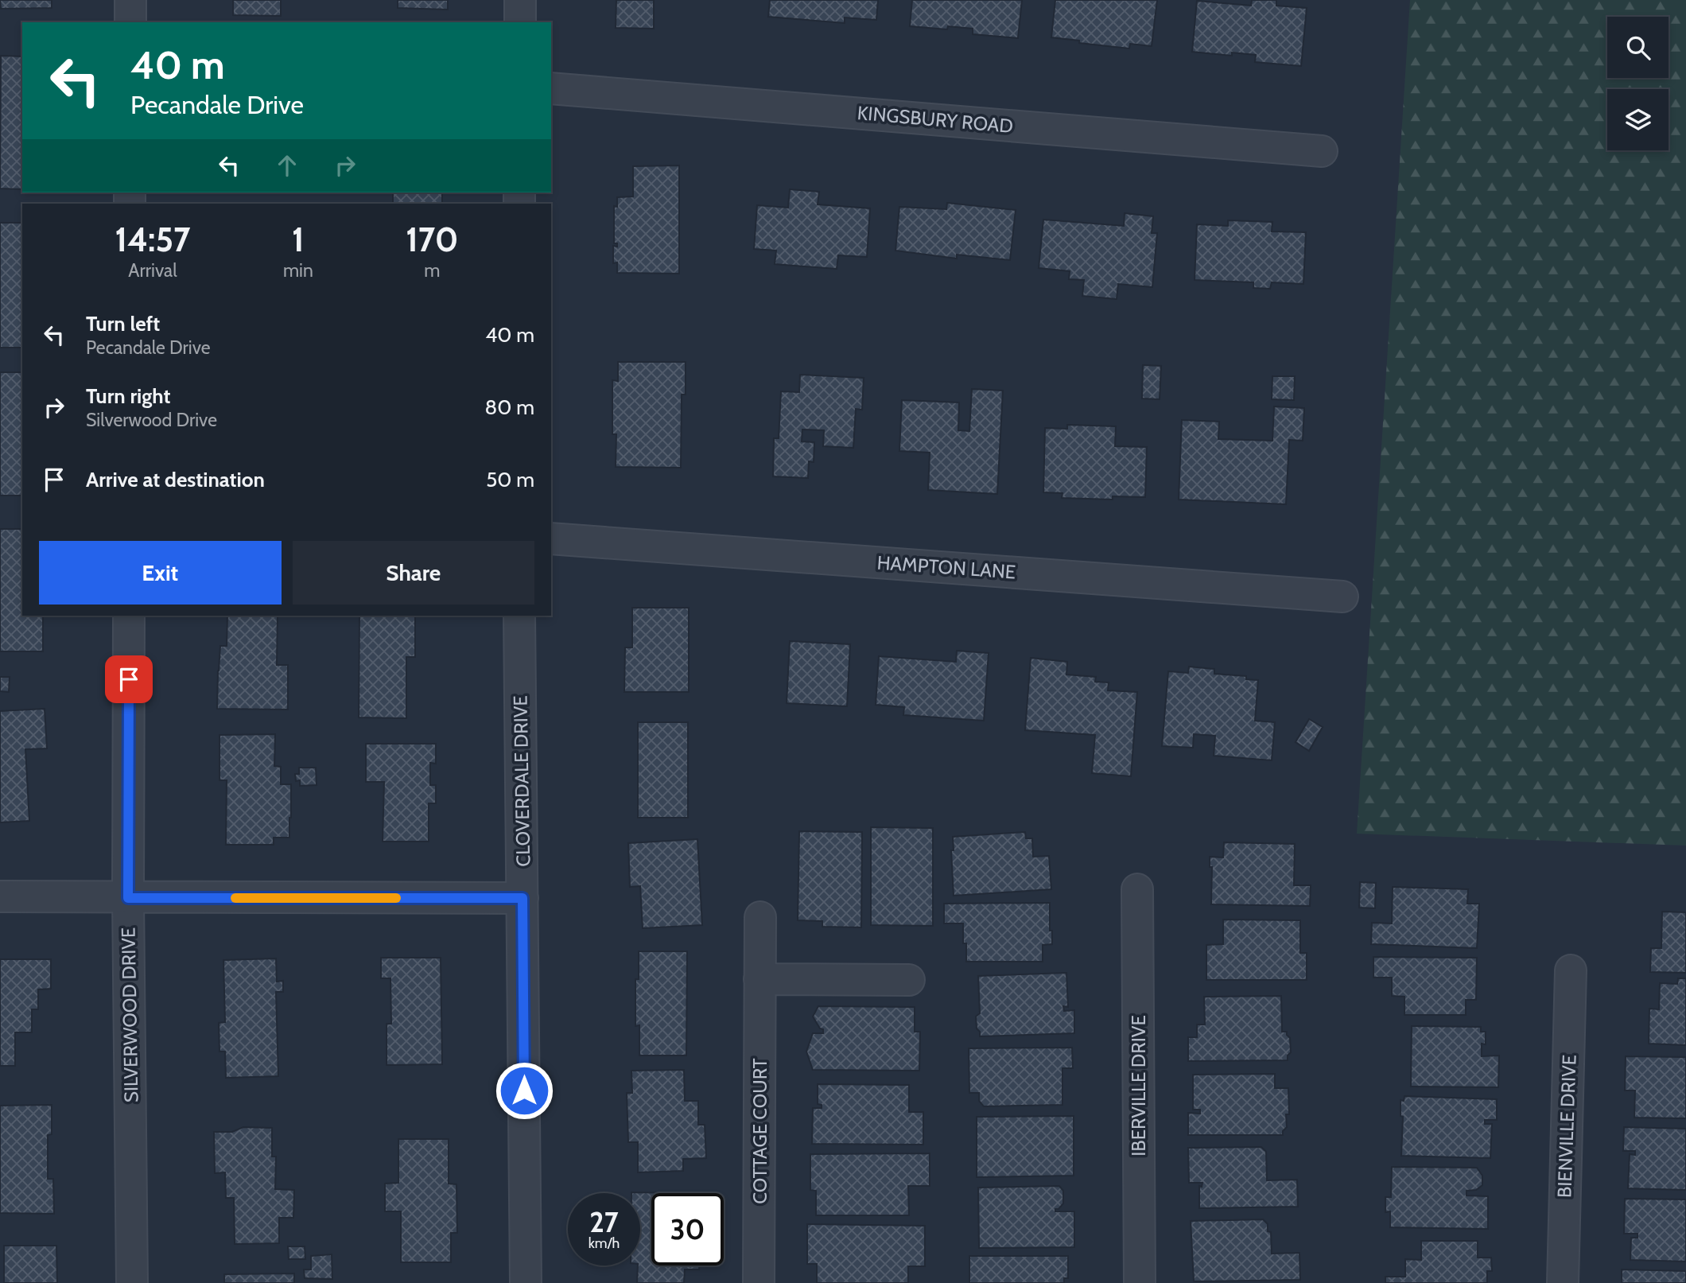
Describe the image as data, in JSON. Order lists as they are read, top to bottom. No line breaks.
{"streets":{"street":["KINGSBURY ROAD","HAMPTON LANE","CLOVERDALE DRIVE","SILVERWOOD DRIVE","IBERVILLE DRIVE","BIENVILLE DRIVE","COTTAGE COURT"]},"page":{"turn":["40 m","Pecandale Drive"],"eta":["14:57","Arrival","1","min","170","m"],"list":[{"name":"Turn left","note":"Pecandale Drive","value":"40 m"},{"name":"Turn right","note":"Silverwood Drive","value":"80 m"},{"name":"Arrive at destination","value":"50 m"}],"buttons":["Exit","Share"],"speed":"27 km/h","limit":"30"}}
